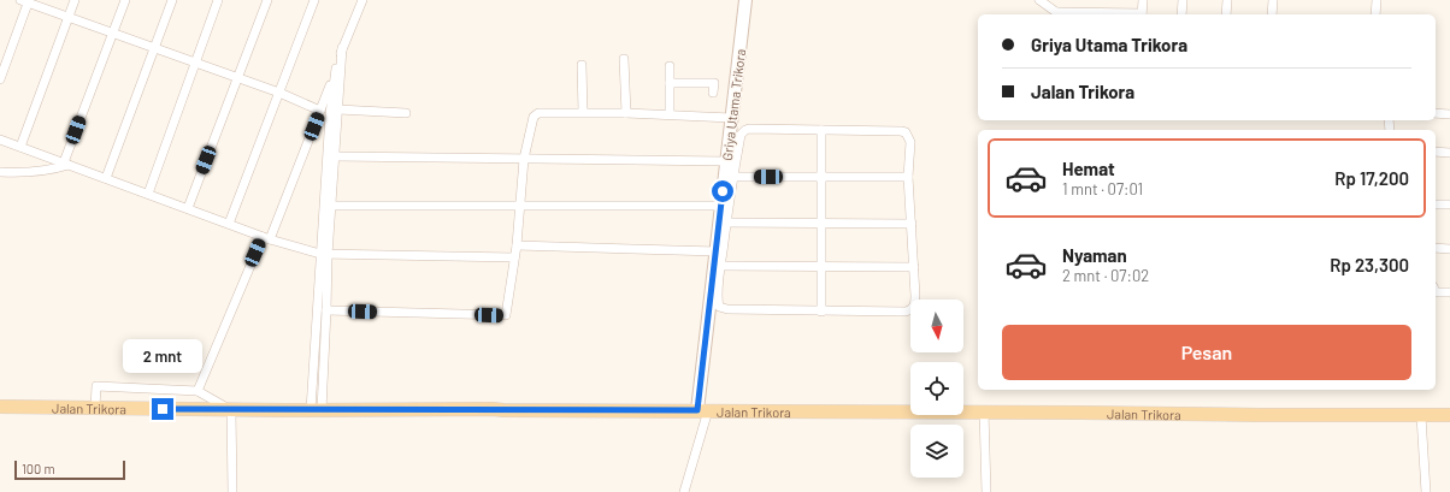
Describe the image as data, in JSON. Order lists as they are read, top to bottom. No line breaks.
{"streets":{"main road":["Jalan Trikora"],"street":["Griya Utama Trikora"]},"crossings":[["Griya Utama Trikora","Jalan Trikora"]],"scale_bar":"100 m","north":"bottom","page":{"banner":["Griya Utama Trikora","Jalan Trikora"],"list":[{"name":"Hemat","note":"1 mnt · 07:01","value":"Rp 17,200"},{"name":"Nyaman","note":"2 mnt · 07:02","value":"Rp 23,300"}],"buttons":"Pesan","bubble":"2 mnt","scale":"100 m"}}
